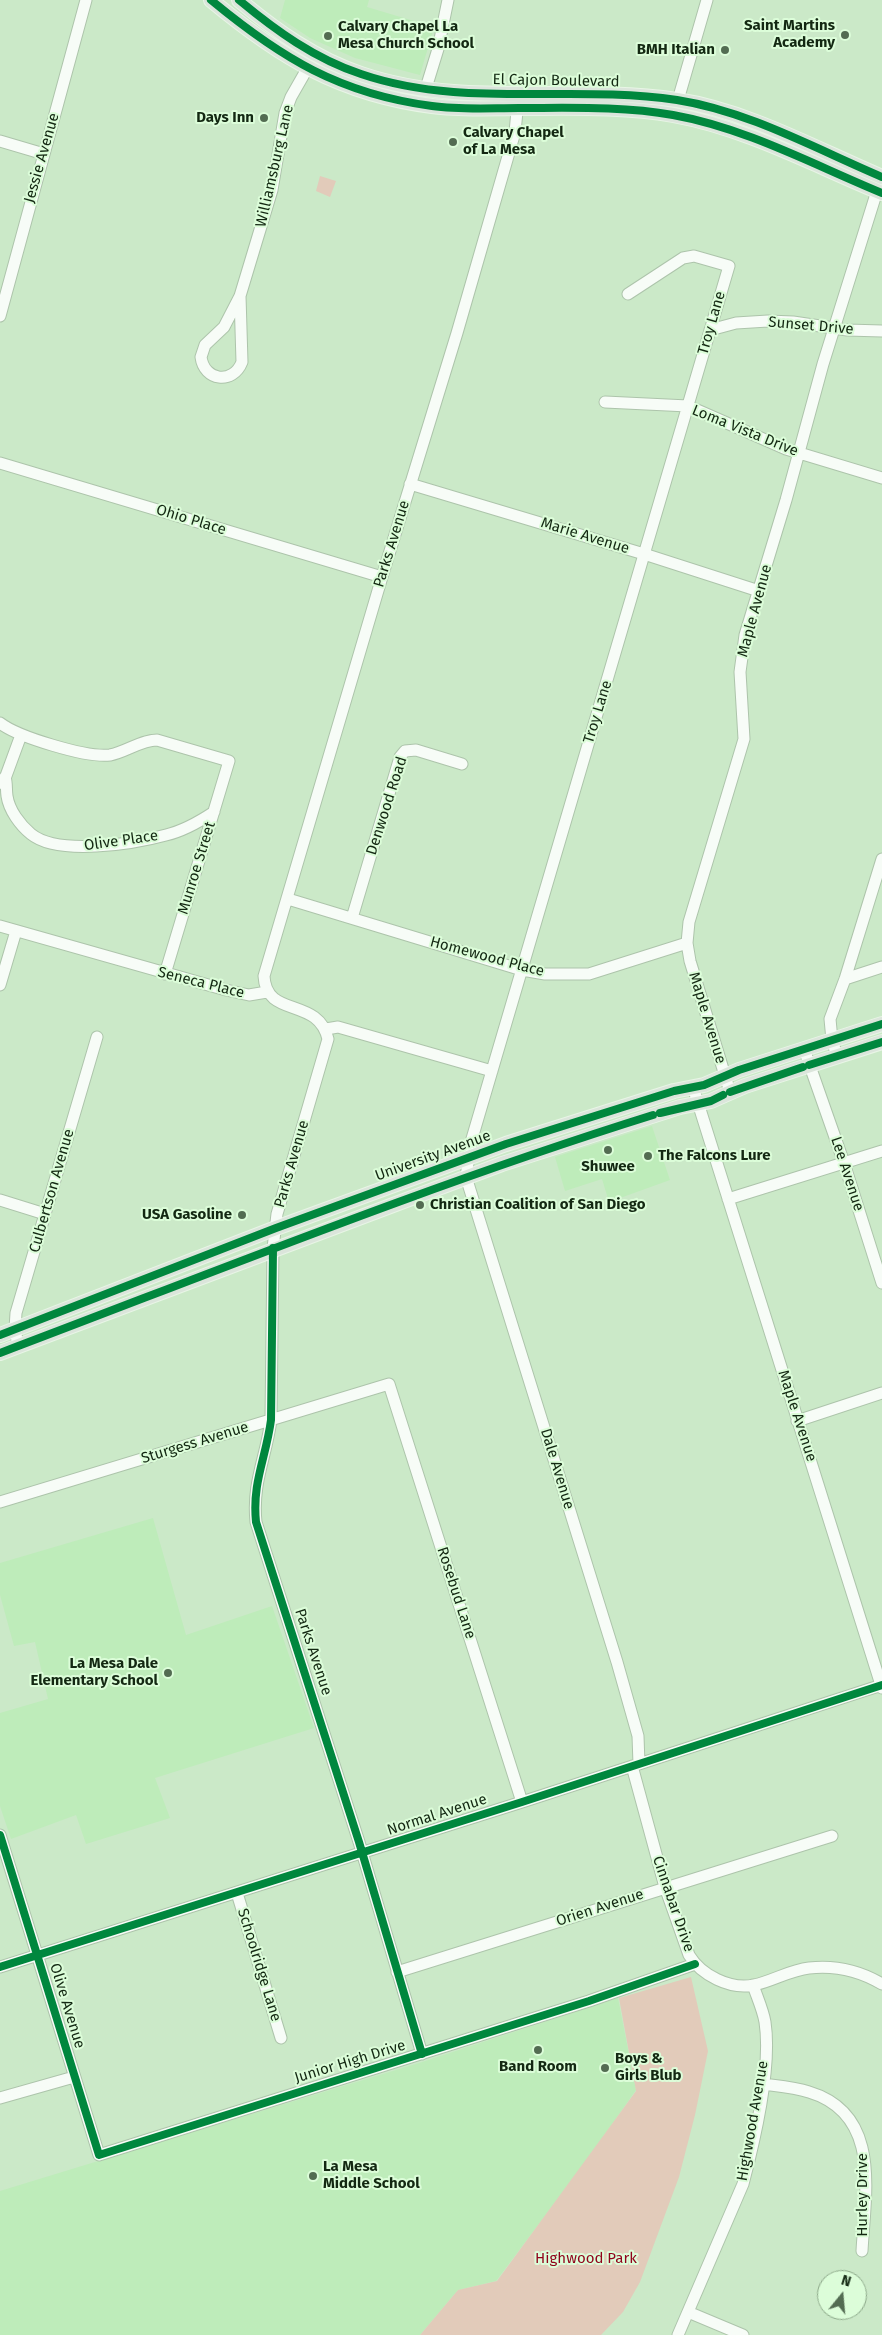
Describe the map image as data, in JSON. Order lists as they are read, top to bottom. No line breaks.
{"streets":{"main road":["El Cajon Boulevard","University Avenue"],"street":["Jessie Avenue","Williamsburg Lane","Troy Lane","Sunset Drive","Loma Vista Drive","Ohio Place","Marie Avenue","Parks Avenue","Maple Avenue","Denwood Road","Olive Place","Munroe Street","Homewood Place","Seneca Place","Lee Avenue","Culbertson Avenue","Sturgess Avenue","Dale Avenue","Rosebud Lane","Normal Avenue","Cinnabar Drive","Orien Avenue","Schoolridge Lane","Olive Avenue","Junior High Drive","Highwood Avenue","Hurley Drive"]},"crossings":[["El Cajon Boulevard","Williamsburg Lane"],["El Cajon Boulevard","Parks Avenue"],["El Cajon Boulevard","Maple Avenue"],["Troy Lane","Sunset Drive"],["Troy Lane","Loma Vista Drive"],["Troy Lane","Marie Avenue"],["Troy Lane","Homewood Place"],["Troy Lane","University Avenue"],["Troy Lane","Dale Avenue"],["Sunset Drive","Maple Avenue"],["Loma Vista Drive","Maple Avenue"],["Ohio Place","Parks Avenue"],["Marie Avenue","Parks Avenue"],["Marie Avenue","Maple Avenue"],["Parks Avenue","Homewood Place"],["Parks Avenue","Seneca Place"],["Parks Avenue","University Avenue"],["Parks Avenue","Sturgess Avenue"],["Parks Avenue","Normal Avenue"],["Parks Avenue","Orien Avenue"],["Parks Avenue","Junior High Drive"],["Maple Avenue","Homewood Place"],["Maple Avenue","University Avenue"],["Maple Avenue","Normal Avenue"],["Denwood Road","Homewood Place"],["Olive Place","Munroe Street"],["Munroe Street","Seneca Place"],["University Avenue","Lee Avenue"],["University Avenue","Culbertson Avenue"],["University Avenue","Dale Avenue"],["Sturgess Avenue","Rosebud Lane"],["Dale Avenue","Normal Avenue"],["Dale Avenue","Cinnabar Drive"],["Rosebud Lane","Normal Avenue"],["Normal Avenue","Cinnabar Drive"],["Normal Avenue","Schoolridge Lane"],["Normal Avenue","Olive Avenue"],["Cinnabar Drive","Orien Avenue"],["Cinnabar Drive","Junior High Drive"],["Cinnabar Drive","Highwood Avenue"],["Olive Avenue","Junior High Drive"],["Highwood Avenue","Hurley Drive"]],"parks":["Highwood Park"],"places":["Saint Martins Academy","Calvary Chapel La Mesa Church School","BMH Italian","Days Inn","Calvary Chapel of La Mesa","Shuwee","The Falcons Lure","Christian Coalition of San Diego","USA Gasoline","La Mesa Dale Elementary School","Band Room","Boys & Girls Blub","La Mesa Middle School"],"north":"top"}
